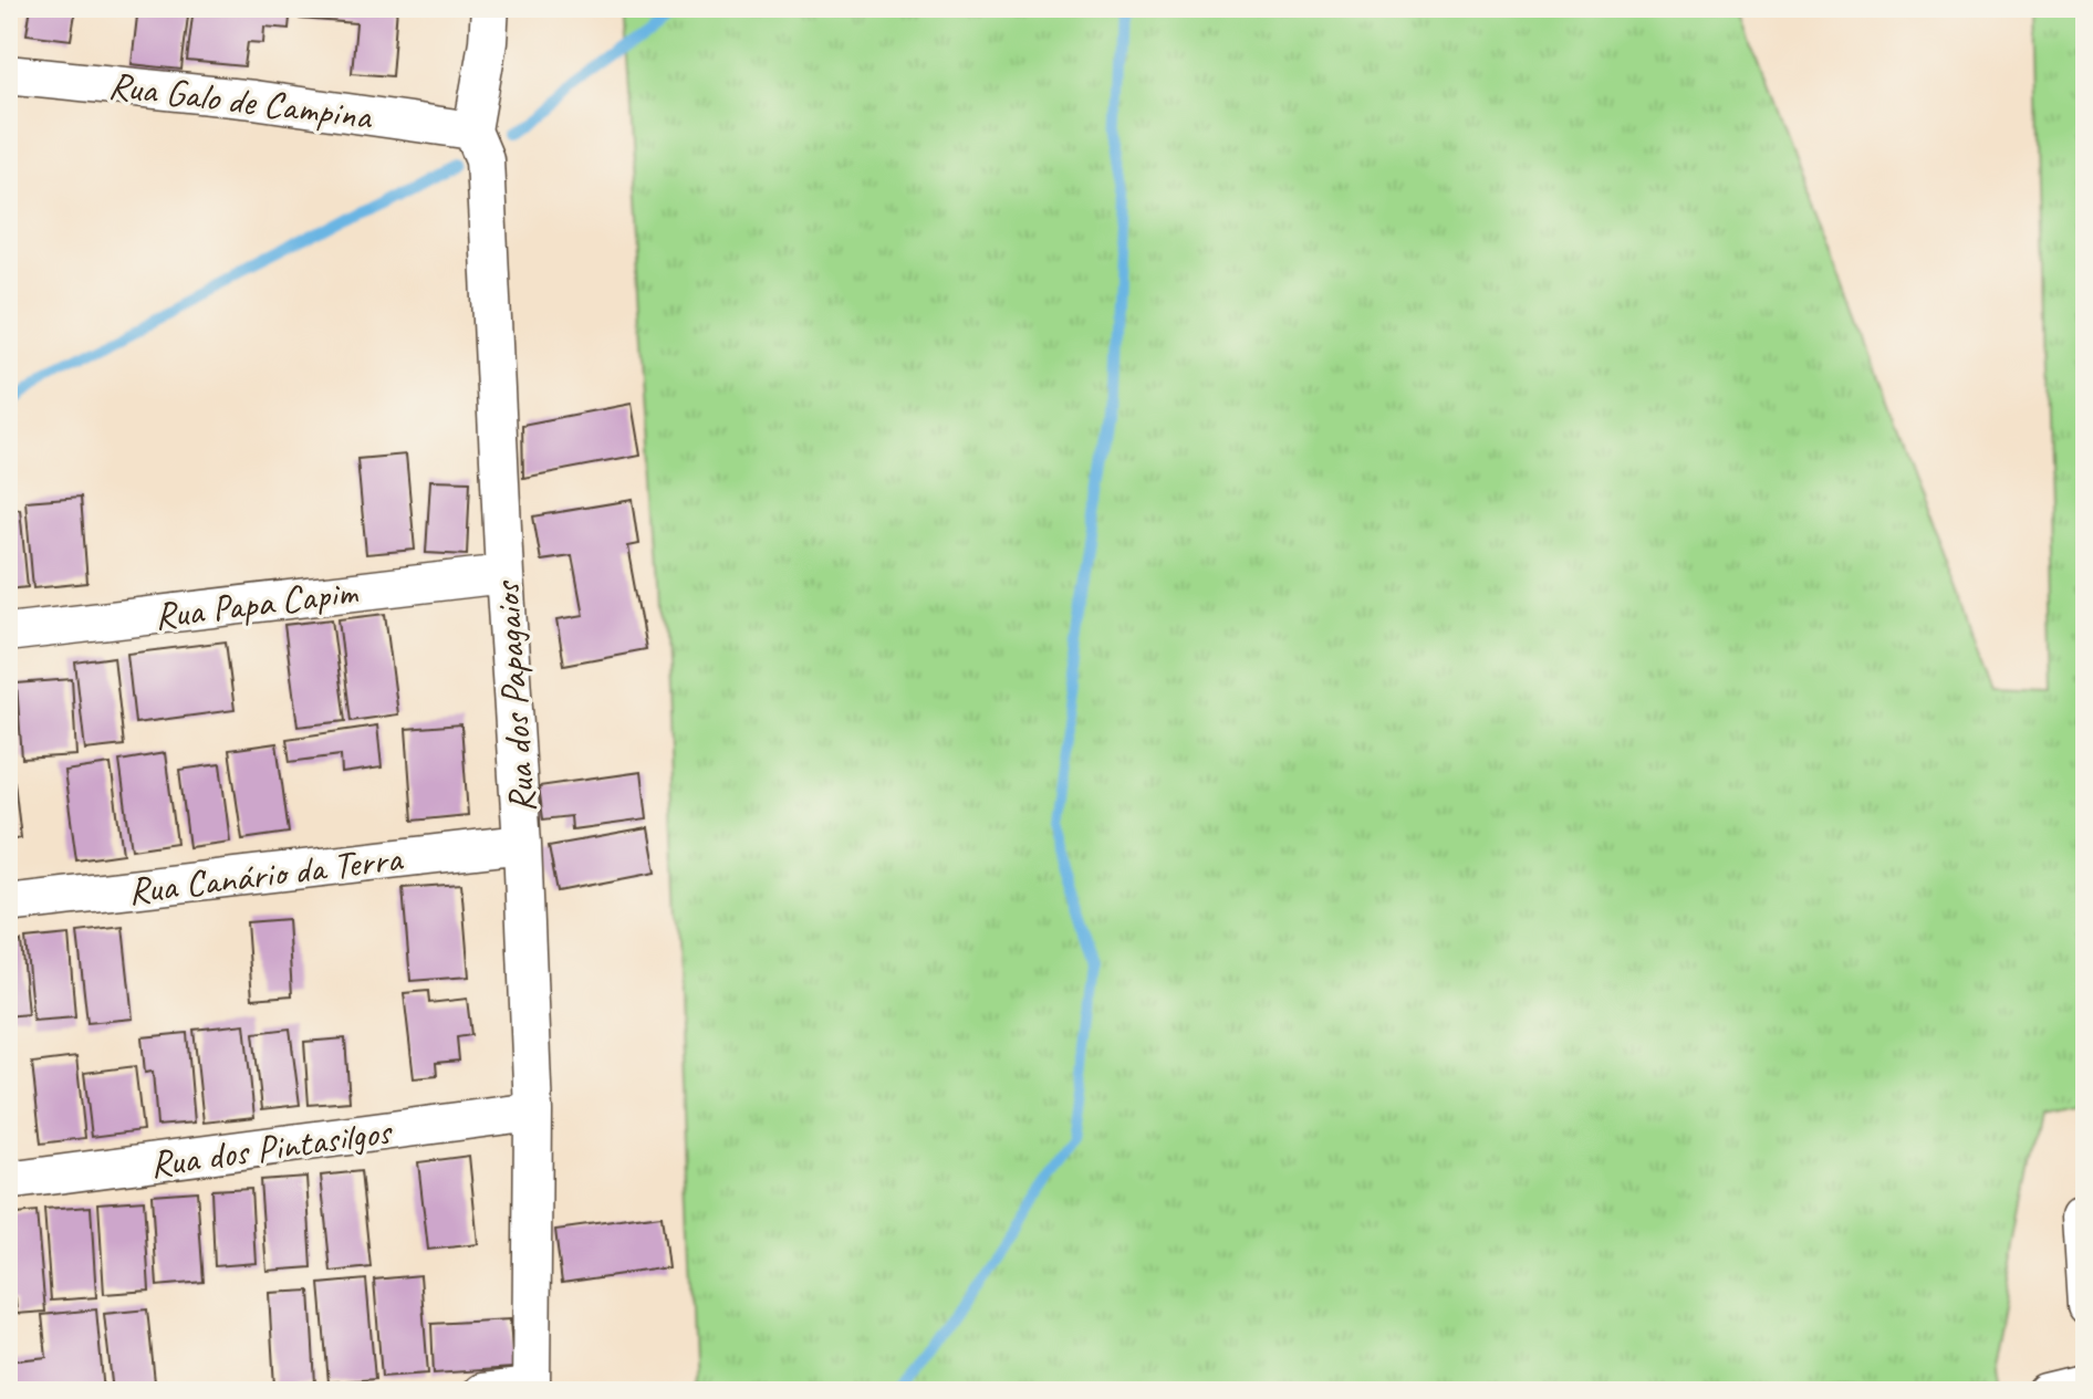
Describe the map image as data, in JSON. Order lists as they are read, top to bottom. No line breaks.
{"streets":{"street":["Rua Galo de Campina","Rua Papa Capim","Rua dos Papagaios","Rua Canário da Terra","Rua dos Pintasilgos"]},"crossings":[["Rua Galo de Campina","Rua dos Papagaios"],["Rua Papa Capim","Rua dos Papagaios"],["Rua dos Papagaios","Rua Canário da Terra"],["Rua dos Papagaios","Rua dos Pintasilgos"]]}
